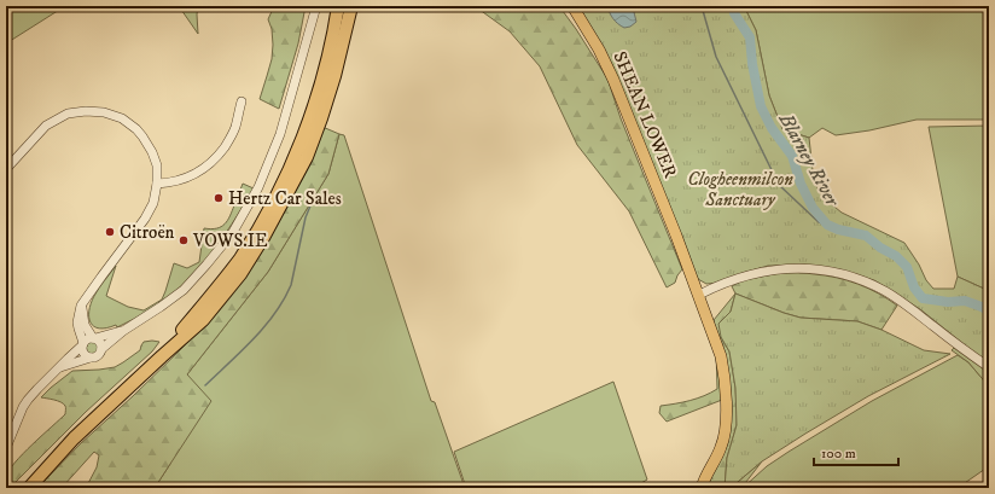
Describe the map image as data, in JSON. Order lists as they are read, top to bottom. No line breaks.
{"streets":{"main road":["SHEAN LOWER"]},"water":["Blarney River"],"parks":["Clogheenmilcon Sanctuary"],"places":["Hertz Car Sales","Citroën","VOWS.IE"],"scale_bar":"100 m"}
